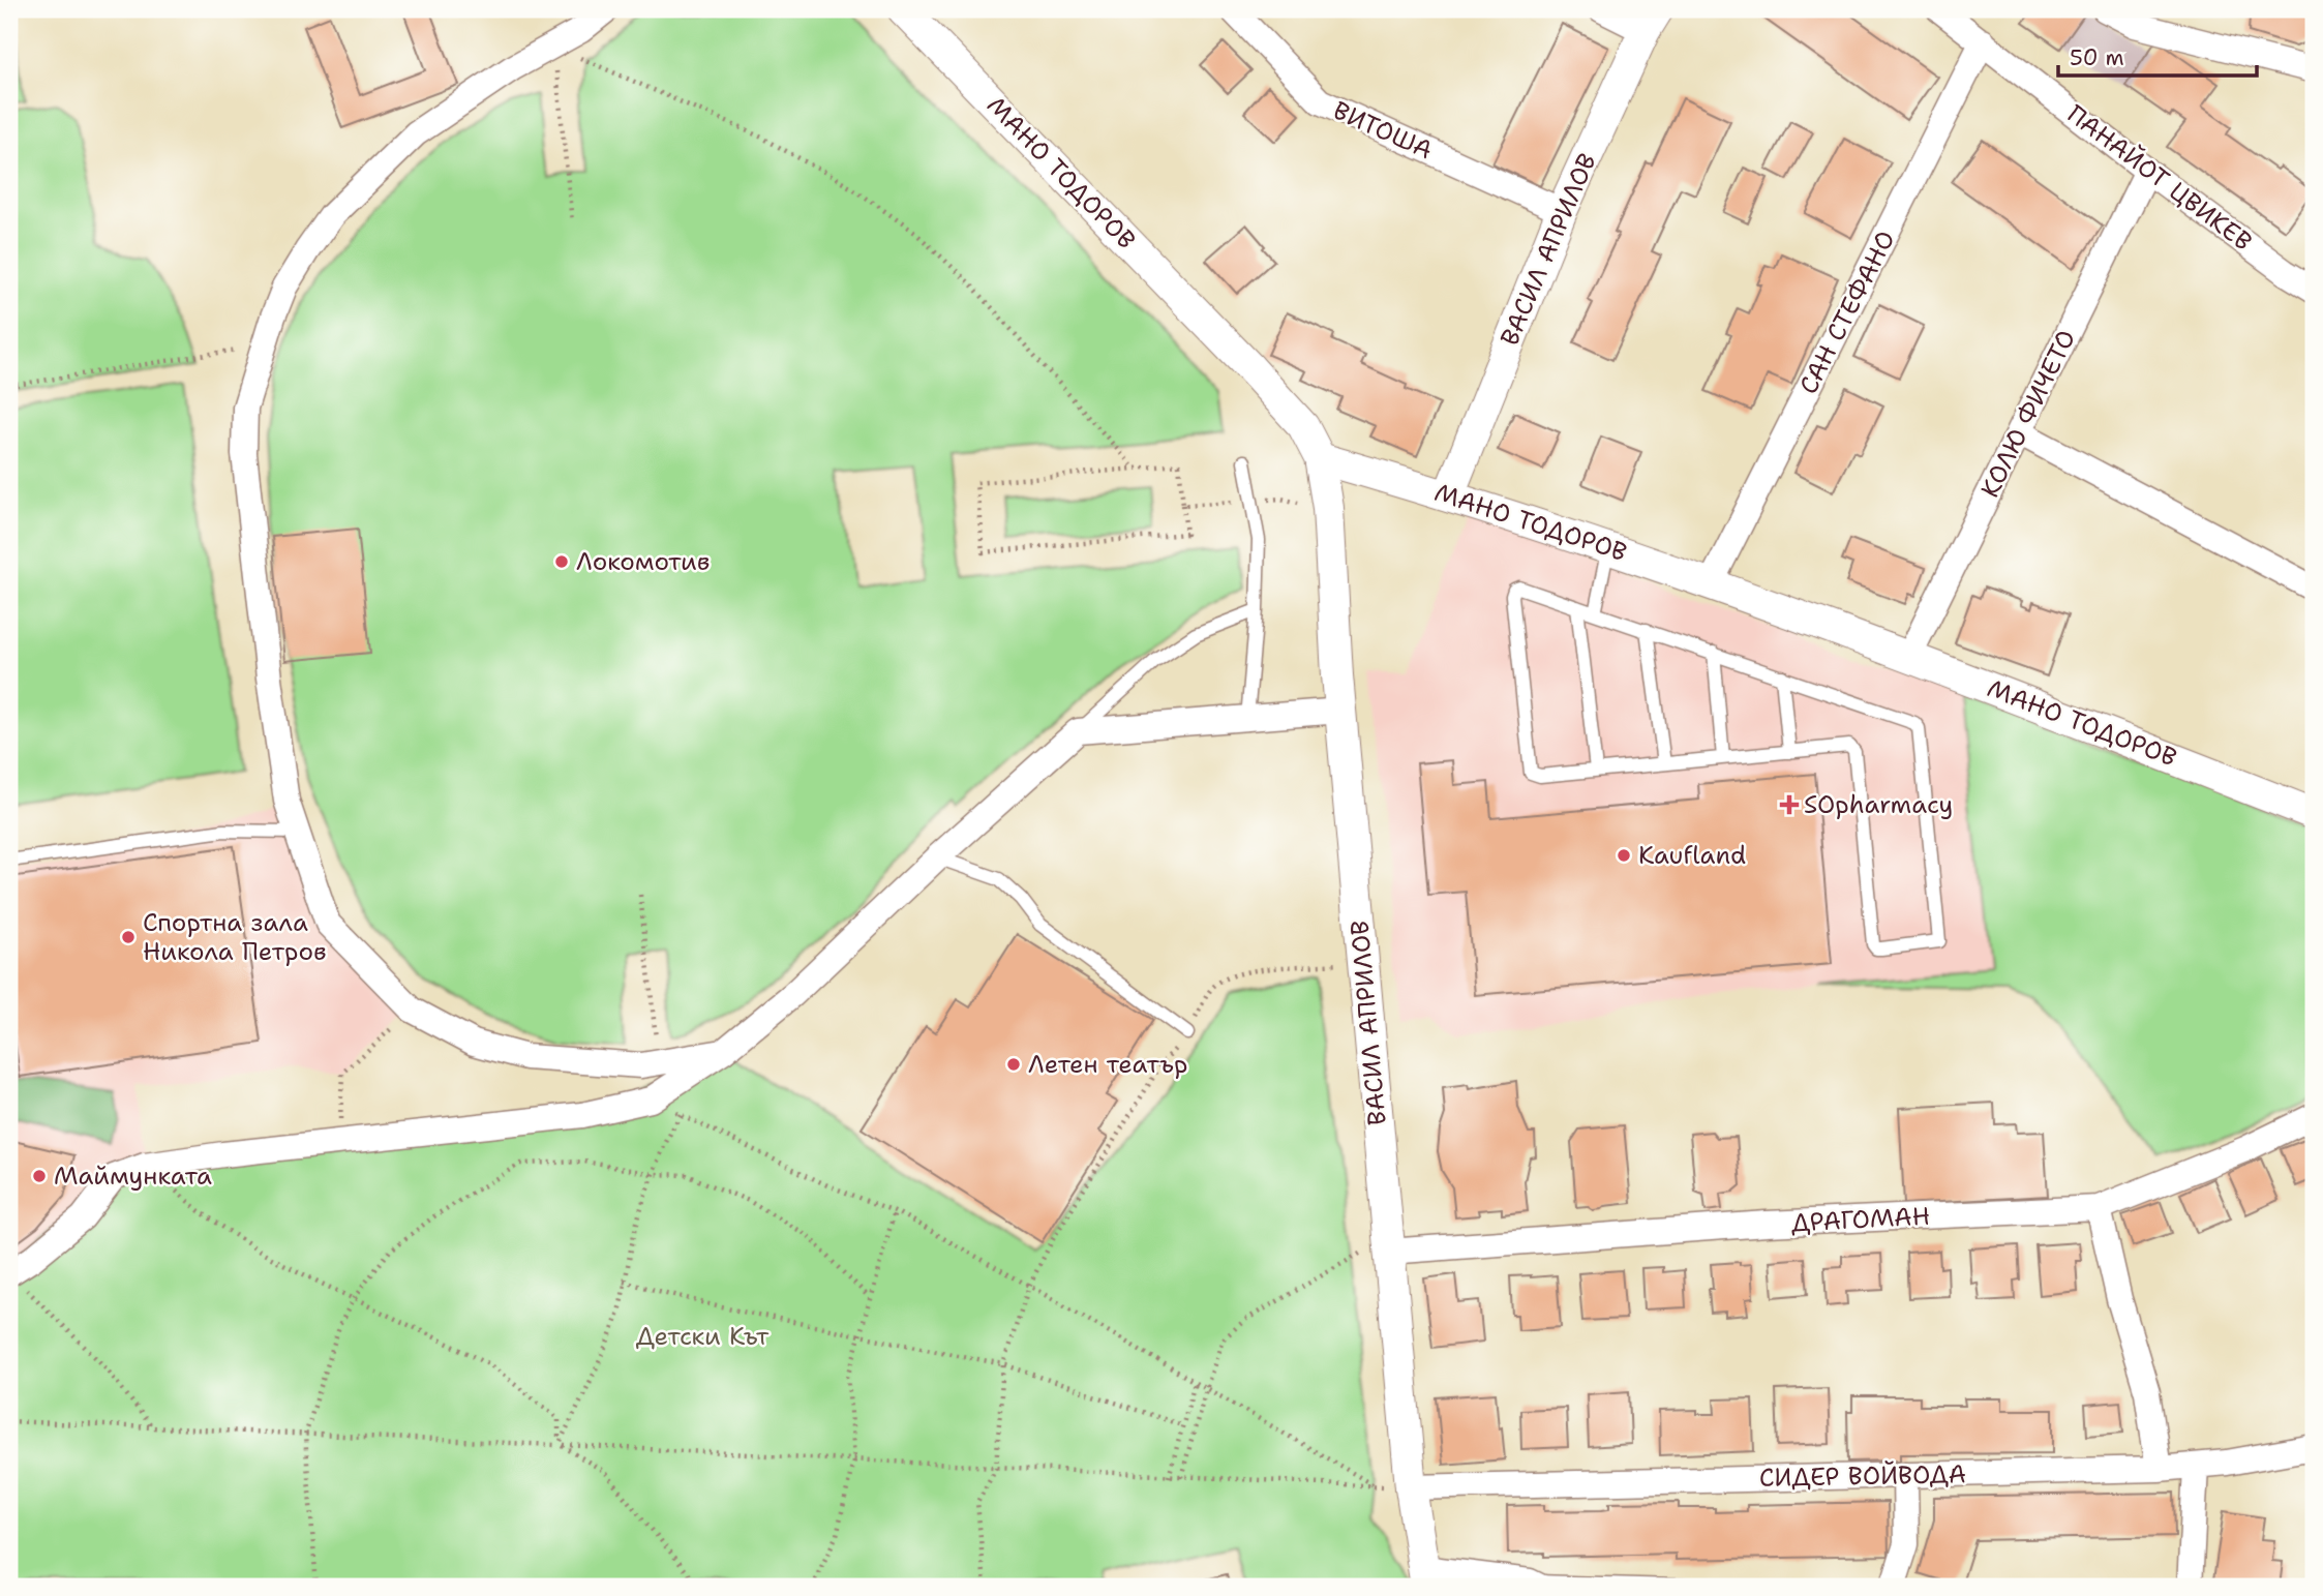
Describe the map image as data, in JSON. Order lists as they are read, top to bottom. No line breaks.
{"streets":{"street":["ВИТОША","МАНО ТОДОРОВ","ПАНАЙОТ ЦВИКЕВ","ВАСИЛ АПРИЛОВ","САН СТЕФАНО","КОЛЮ ФИЧЕТО","ДРАГОМАН","СИДЕР ВОЙВОДА"]},"crossings":[["ВИТОША","ВАСИЛ АПРИЛОВ"],["МАНО ТОДОРОВ","ВАСИЛ АПРИЛОВ"],["МАНО ТОДОРОВ","САН СТЕФАНО"],["МАНО ТОДОРОВ","КОЛЮ ФИЧЕТО"],["ПАНАЙОТ ЦВИКЕВ","САН СТЕФАНО"],["ПАНАЙОТ ЦВИКЕВ","КОЛЮ ФИЧЕТО"],["ВАСИЛ АПРИЛОВ","ДРАГОМАН"],["ВАСИЛ АПРИЛОВ","СИДЕР ВОЙВОДА"]],"parks":["Детски Кът"],"places":{"other":["Локомотив","Kaufland","Спортна зала Никола Петров","Летен театър","Маймунката"],"health":["SOpharmacy"]},"scale_bar":"50 m"}
